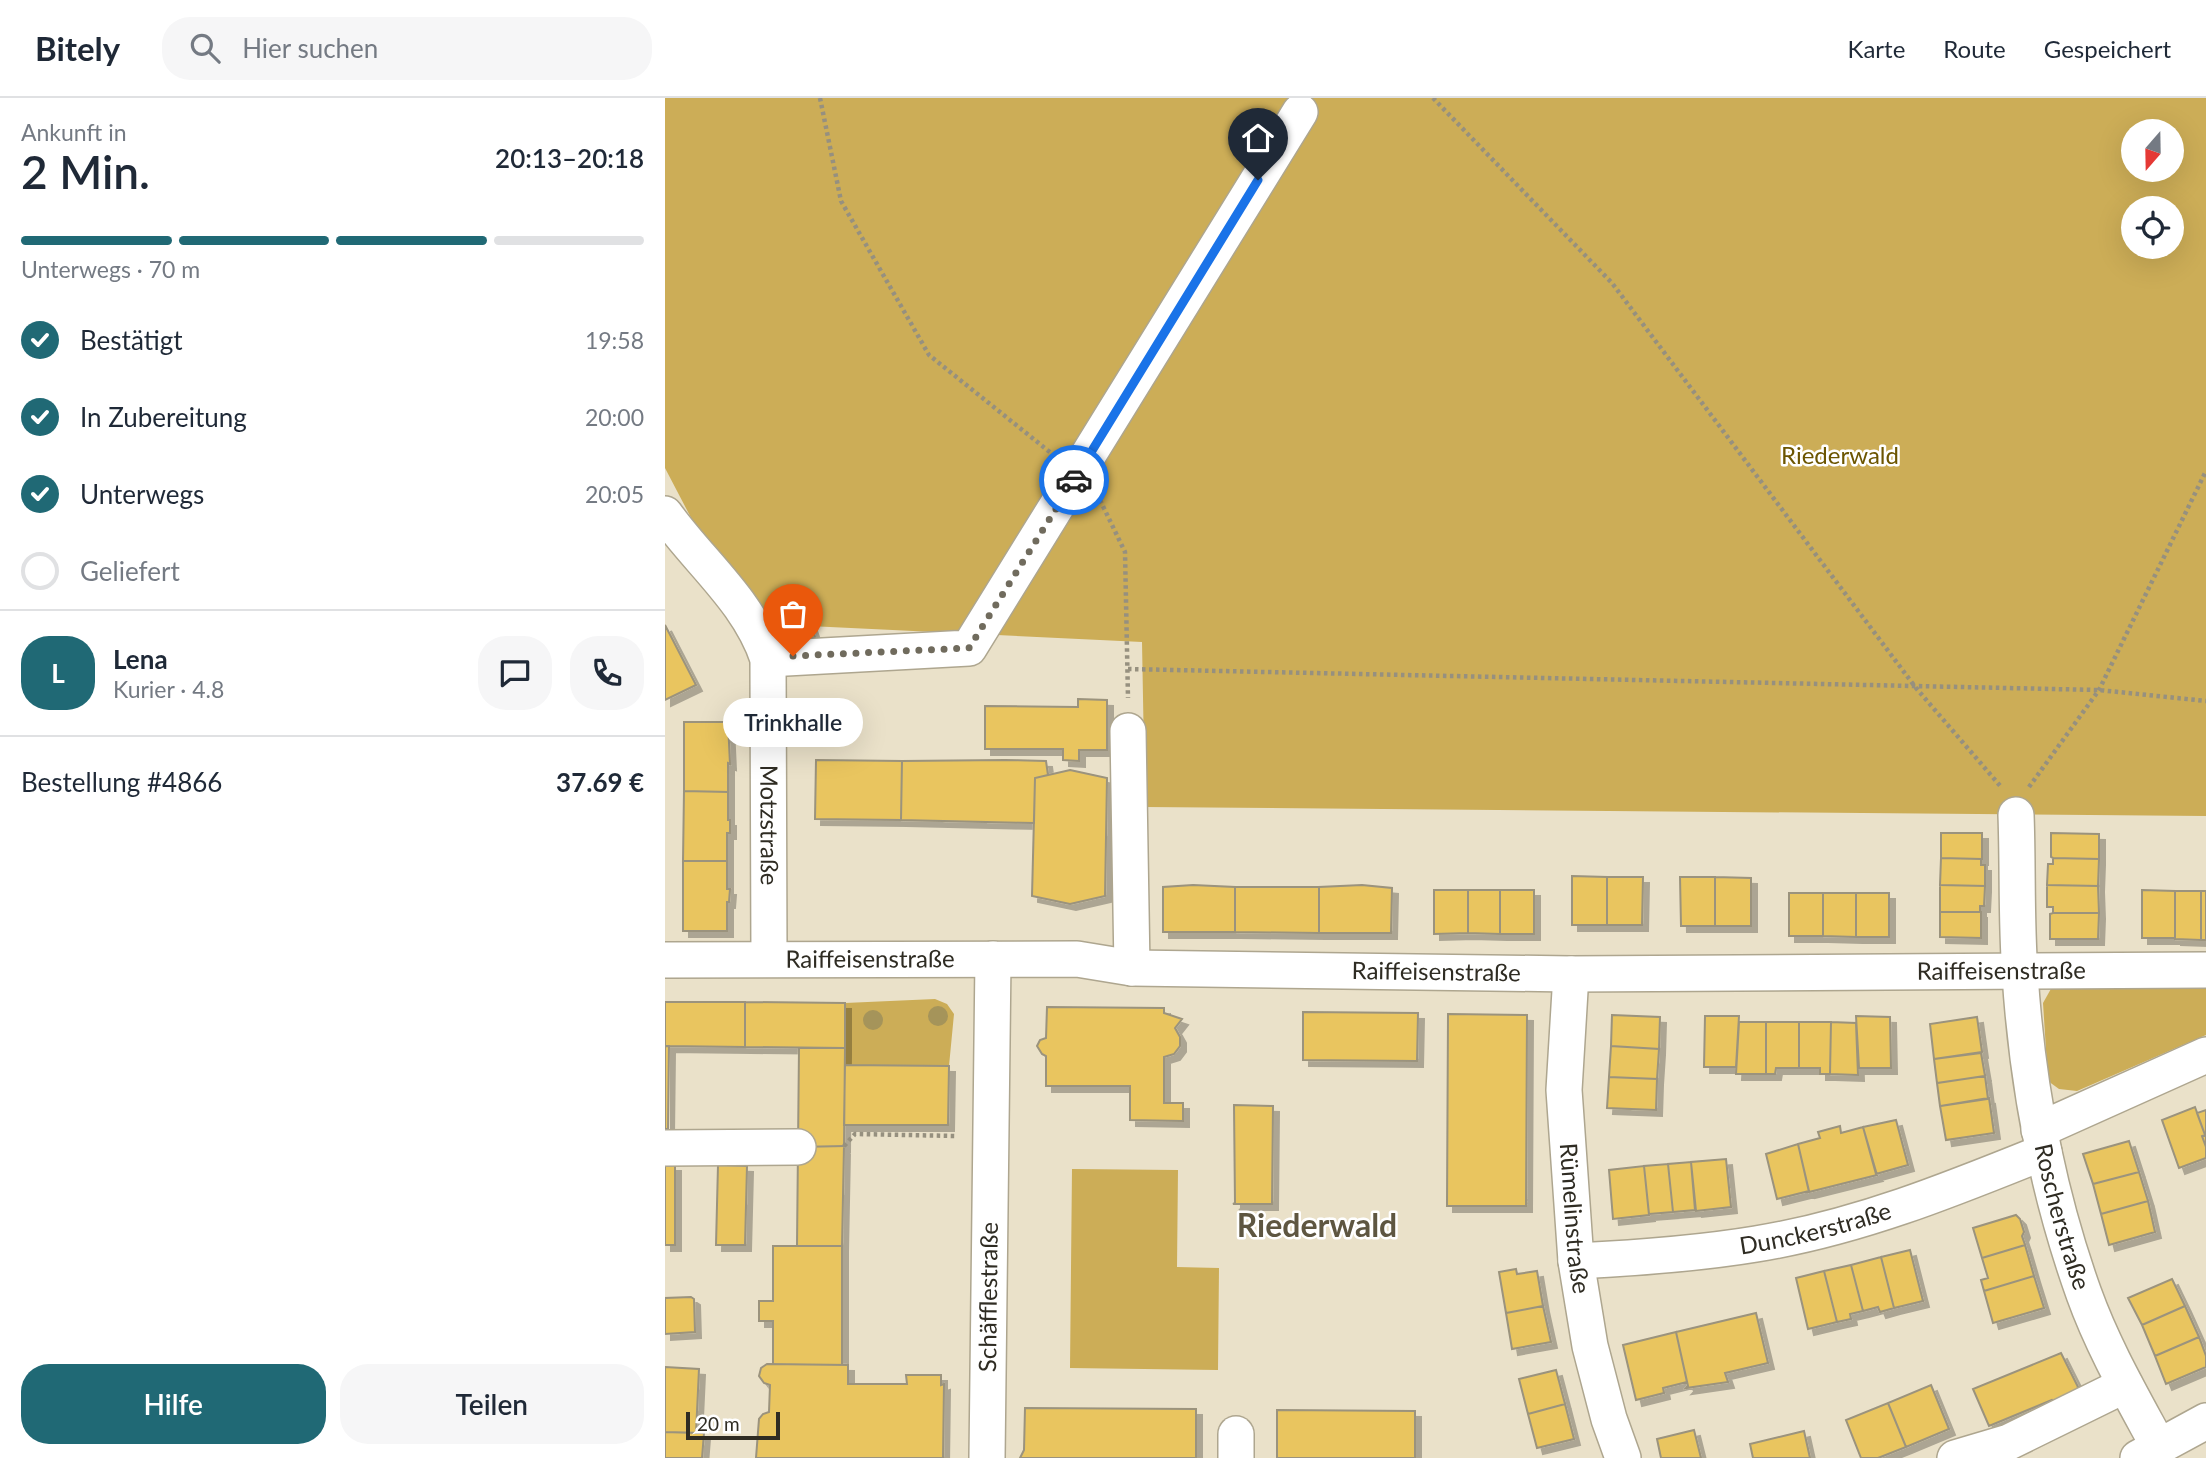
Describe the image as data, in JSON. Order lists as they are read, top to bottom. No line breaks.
{"streets":{"street":["Motzstraße","Raiffeisenstraße","Roscherstraße","Rümelinstraße","Dunckerstraße","Schäfflestraße"]},"crossings":[["Motzstraße","Raiffeisenstraße"],["Raiffeisenstraße","Roscherstraße"],["Raiffeisenstraße","Rümelinstraße"],["Raiffeisenstraße","Schäfflestraße"],["Roscherstraße","Dunckerstraße"],["Rümelinstraße","Dunckerstraße"]],"districts":["Riederwald"],"parks":["Riederwald"],"places":["Trinkhalle"],"scale_bar":"20 m","north":"bottom","page":{"header":"Bitely","search":"Hier suchen","nav":["Karte","Route","Gespeichert"],"heading":["2 Min.","Ankunft in","20:13–20:18"],"panel":["Lena","Kurier · 4.8","Bestellung #4866","37.69 €"],"bar":"Unterwegs · 70 m","list":[["Bestätigt","19:58"],["In Zubereitung","20:00"],["Unterwegs","20:05"],"Geliefert"],"round":"L","bubble":"Trinkhalle","buttons":["Hilfe","Teilen"],"scale":"20 m"}}
